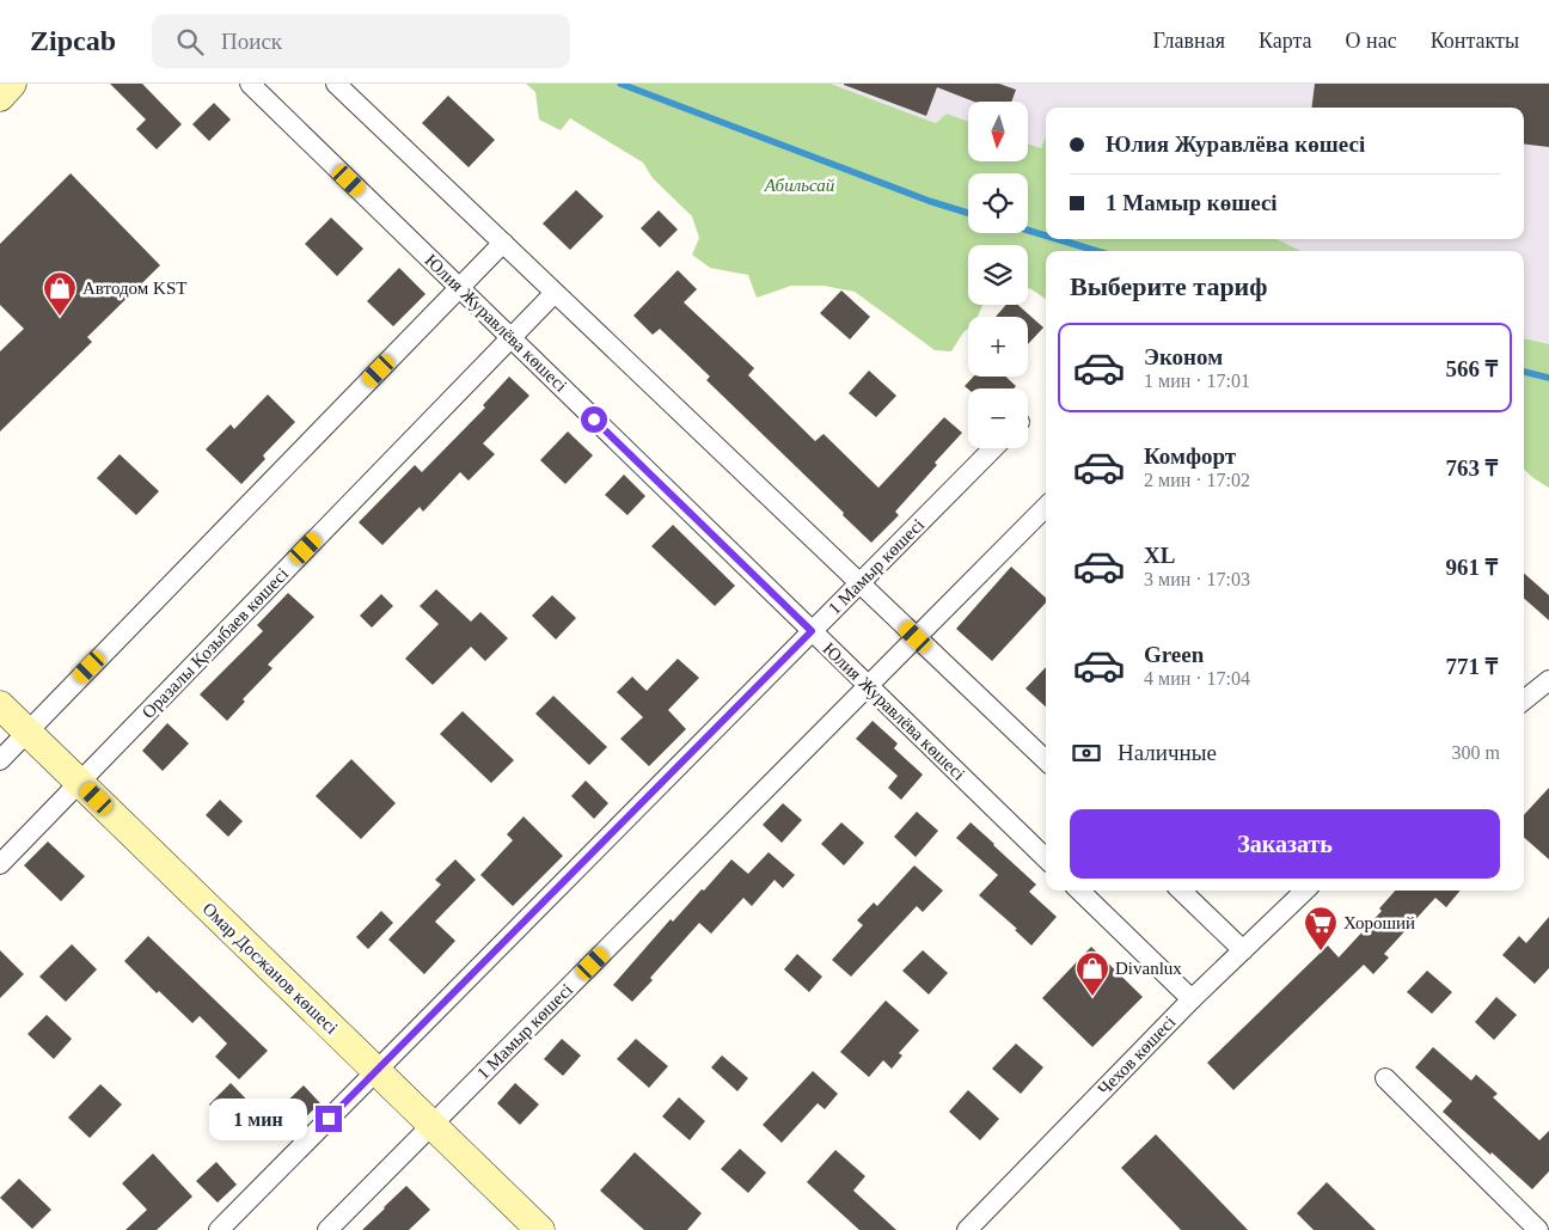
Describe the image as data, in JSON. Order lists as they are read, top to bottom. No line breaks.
{"streets":{"street":["Юлия Журавлёва көшесі","1 Мамыр көшесі","Оразалы Қозыбаев көшесі","Омар Досжанов көшесі","Чехов көшесі"]},"crossings":[["Юлия Журавлёва көшесі","1 Мамыр көшесі"],["Юлия Журавлёва көшесі","Оразалы Қозыбаев көшесі"],["1 Мамыр көшесі","Омар Досжанов көшесі"],["Оразалы Қозыбаев көшесі","Омар Досжанов көшесі"]],"parks":["Абильсай"],"places":{"shop":["Автодом KST","Divanlux"],"supermarket":["Хороший"]},"north":"bottom","page":{"header":"Zipcab","search":"Поиск","nav":["Главная","Карта","О нас","Контакты"],"map_buttons":["+","−"],"banner":["Юлия Журавлёва көшесі","1 Мамыр көшесі"],"heading":"Выберите тариф","list":[{"name":"Эконом","note":"1 мин · 17:01","value":"566 ₸"},{"name":"Комфорт","note":"2 мин · 17:02","value":"763 ₸"},{"name":"XL","note":"3 мин · 17:03","value":"961 ₸"},{"name":"Green","note":"4 мин · 17:04","value":"771 ₸"}],"pay":["Наличные","300 m"],"buttons":"Заказать","bubble":"1 мин"}}
